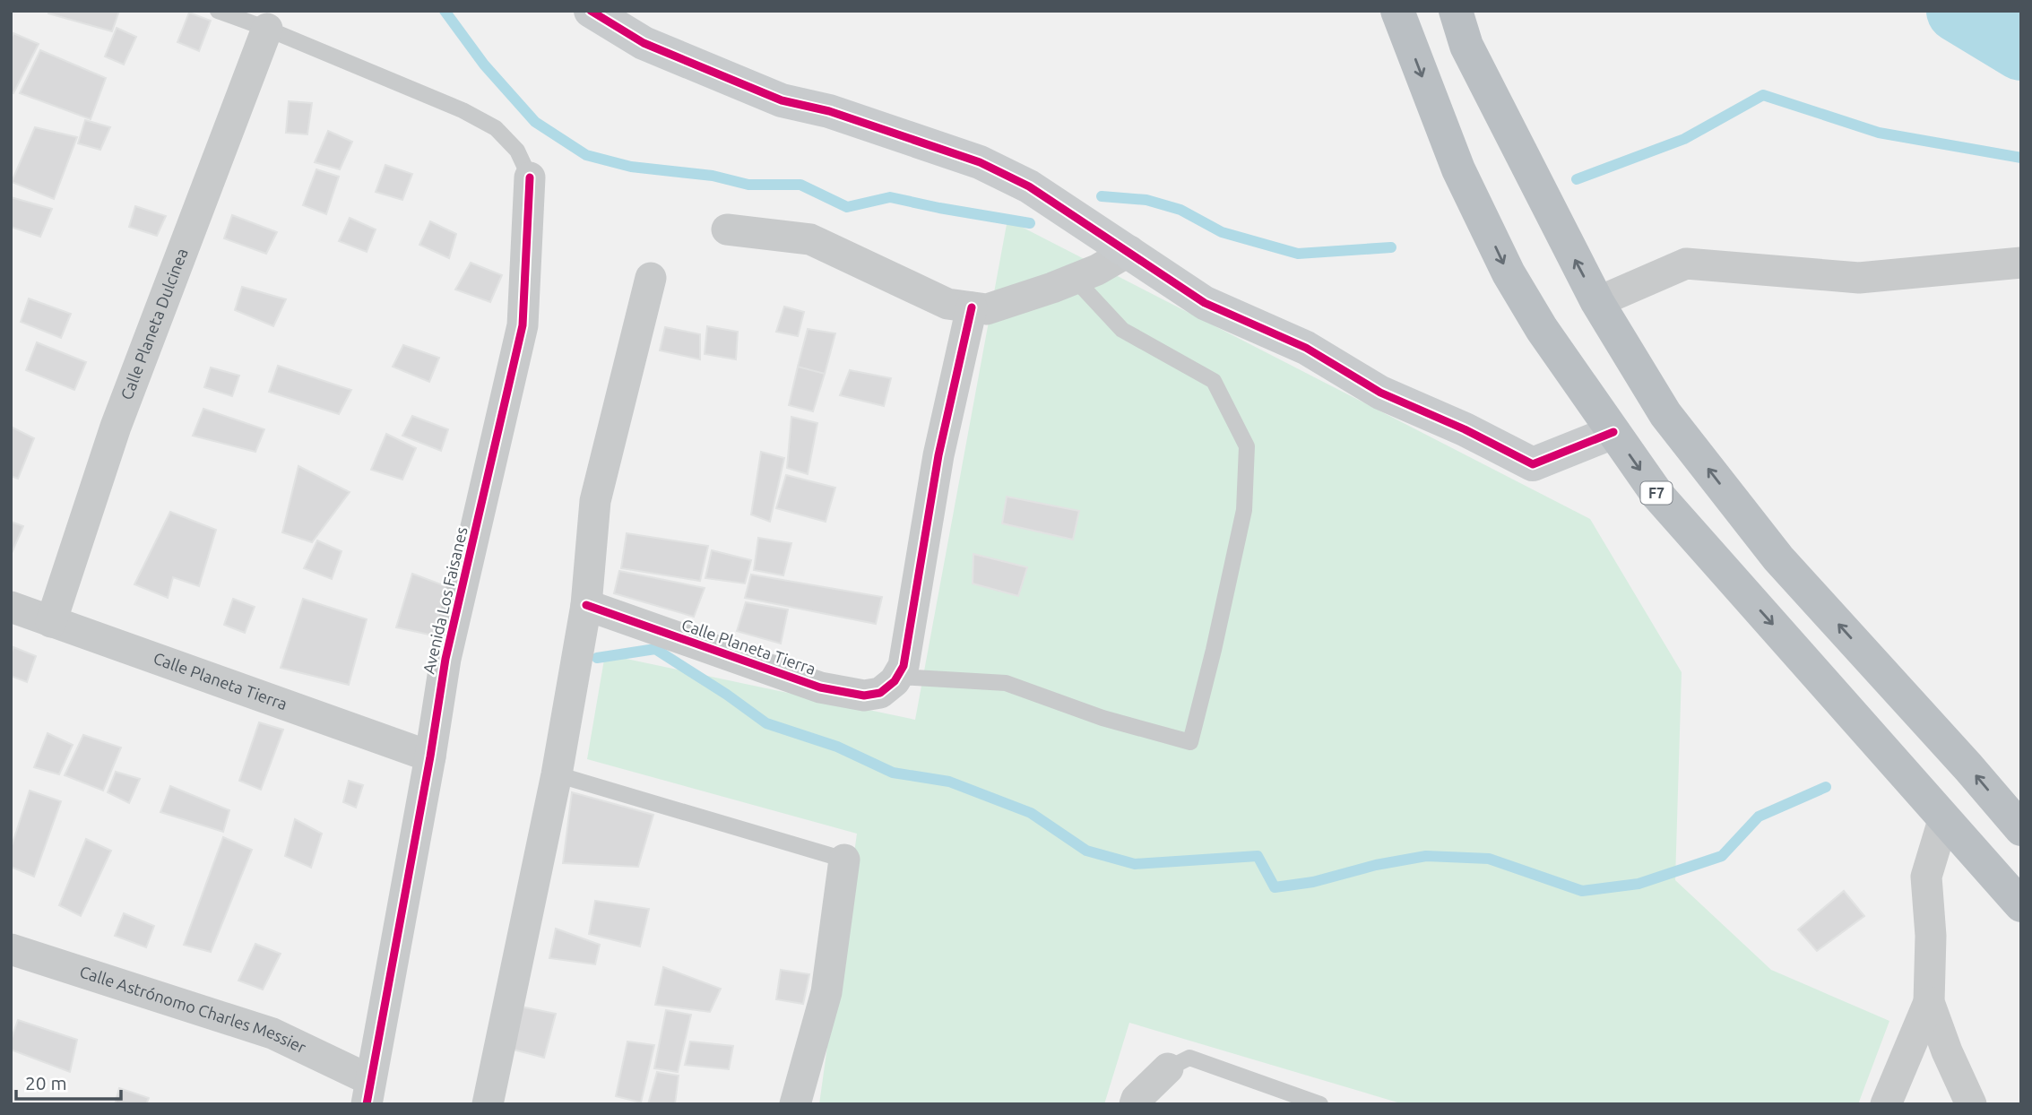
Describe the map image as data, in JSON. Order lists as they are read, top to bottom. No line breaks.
{"streets":{"highway":["F7"],"street":["Calle Planeta Dulcinea","Avenida Los Faisanes","Calle Planeta Tierra","Calle Astrónomo Charles Messier"]},"crossings":[["Calle Planeta Dulcinea","Calle Planeta Tierra"],["Avenida Los Faisanes","Calle Planeta Tierra"],["Avenida Los Faisanes","Calle Astrónomo Charles Messier"]],"scale_bar":"20 m"}
